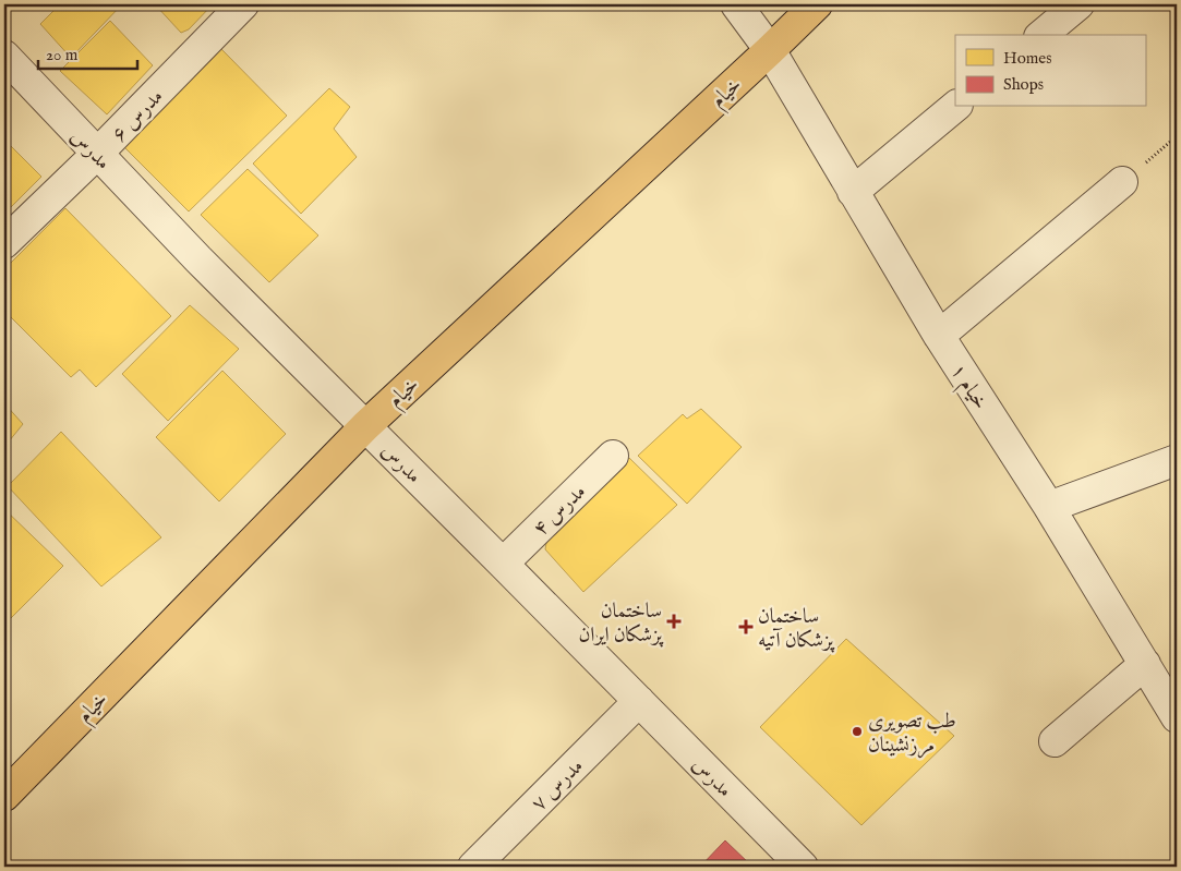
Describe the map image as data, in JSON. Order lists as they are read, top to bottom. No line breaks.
{"streets":{"main road":["خیام"],"street":["مدرس ۶","مدرس","خیام ۱","مدرس ۴","مدرس ۷"]},"crossings":[["خیام","مدرس"],["خیام","خیام ۱"],["مدرس ۶","مدرس"],["مدرس","مدرس ۴"],["مدرس","مدرس ۷"]],"places":{"health":["ساختمان پزشکان ایران","ساختمان پزشکان آتیه"],"other":["طب تصویری مرزنشینان"]},"legend":["Homes","Shops"],"scale_bar":"20 m"}
